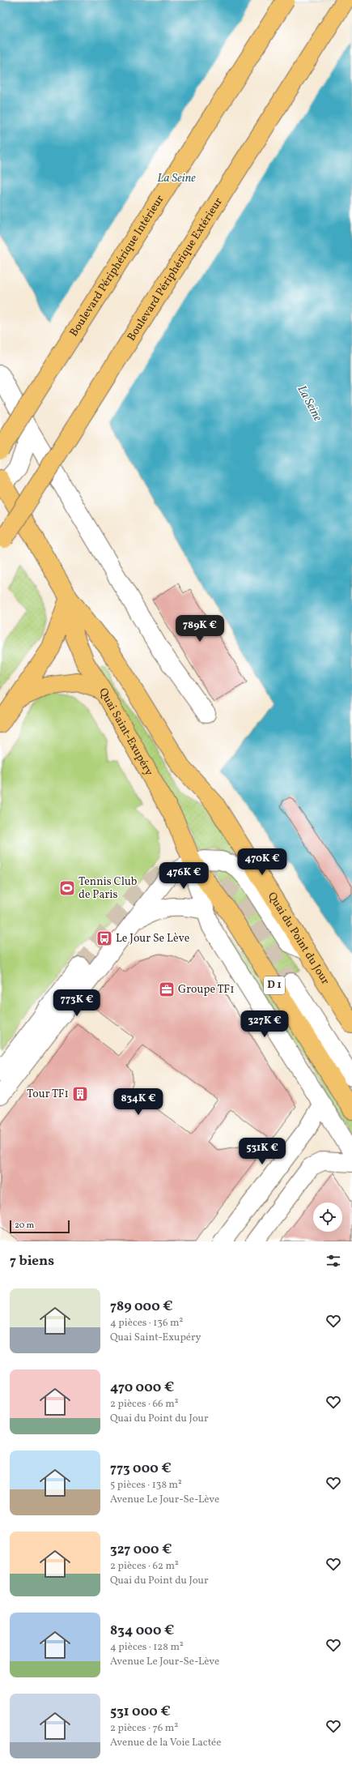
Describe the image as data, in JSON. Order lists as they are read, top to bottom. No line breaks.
{"streets":{"main road":["Boulevard Périphérique Intérieur","Boulevard Périphérique Extérieur","Quai Saint-Exupéry","Quai du Point du Jour","D 1"]},"crossings":[["Quai Saint-Exupéry","Quai du Point du Jour"],["Quai Saint-Exupéry","D 1"]],"water":["La Seine"],"places":{"sports":["Tennis Club de Paris"],"bus stop":["Le Jour Se Lève"],"office":["Groupe TF1"],"building":["Tour TF1"]},"scale_bar":"20 m","page":{"price":["789K €","470K €","476K €","773K €","327K €","834K €","531K €"],"scale":"20 m","heading":"7 biens","list":[{"name":"789 000 €","note":"4 pièces · 136 m² · Quai Saint-Exupéry"},{"name":"470 000 €","note":"2 pièces · 66 m² · Quai du Point du Jour"},{"name":"773 000 €","note":"5 pièces · 138 m² · Avenue Le Jour-Se-Lève"},{"name":"327 000 €","note":"2 pièces · 62 m² · Quai du Point du Jour"},{"name":"834 000 €","note":"4 pièces · 128 m² · Avenue Le Jour-Se-Lève"},{"name":"531 000 €","note":"2 pièces · 76 m² · Avenue de la Voie Lactée"}]}}
